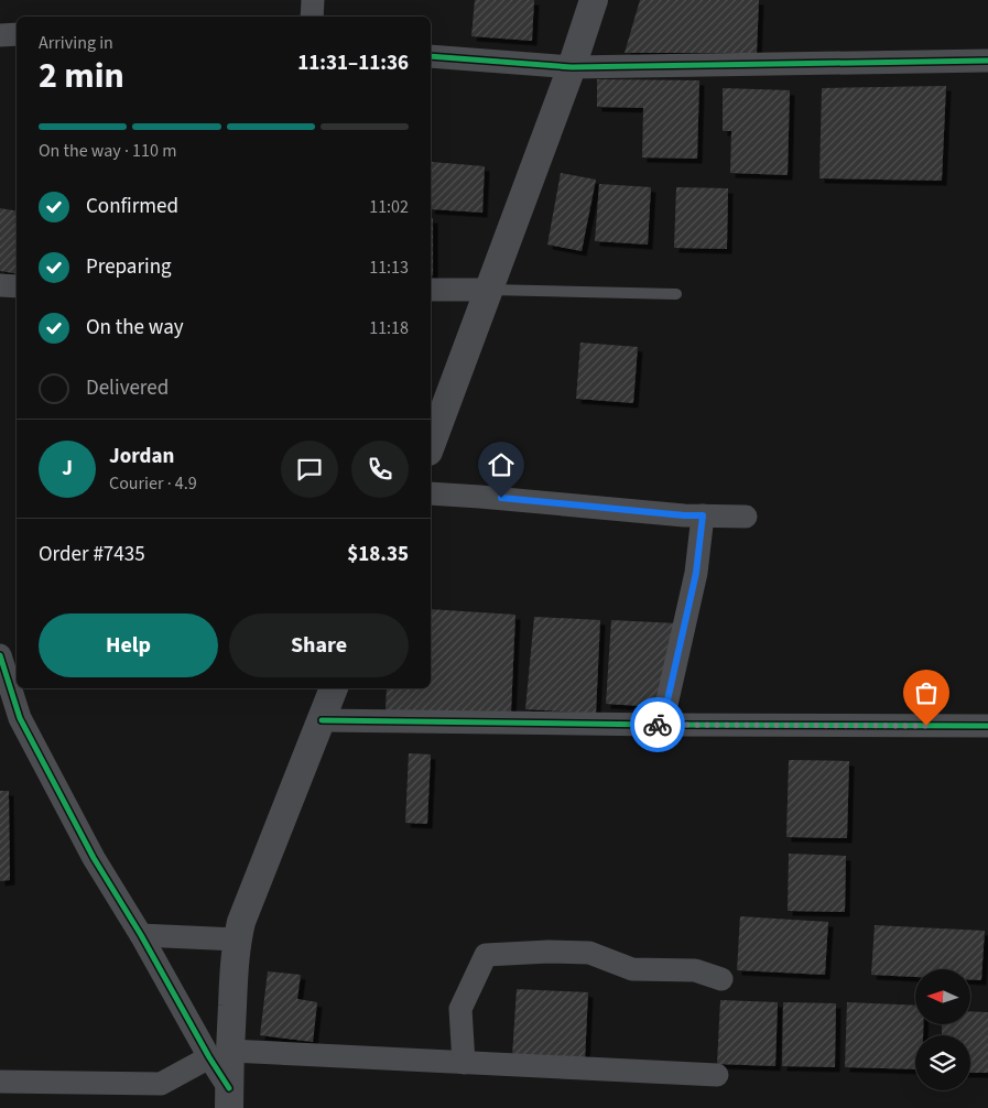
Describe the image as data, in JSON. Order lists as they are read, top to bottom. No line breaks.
{"north":"left","page":{"heading":["2 min","Arriving in","11:31–11:36"],"panel":["Jordan","Courier · 4.9","Order #7435","$18.35"],"bar":"On the way · 110 m","list":[["Confirmed","11:02"],["Preparing","11:13"],["On the way","11:18"],"Delivered"],"round":"J","buttons":["Help","Share"]}}
